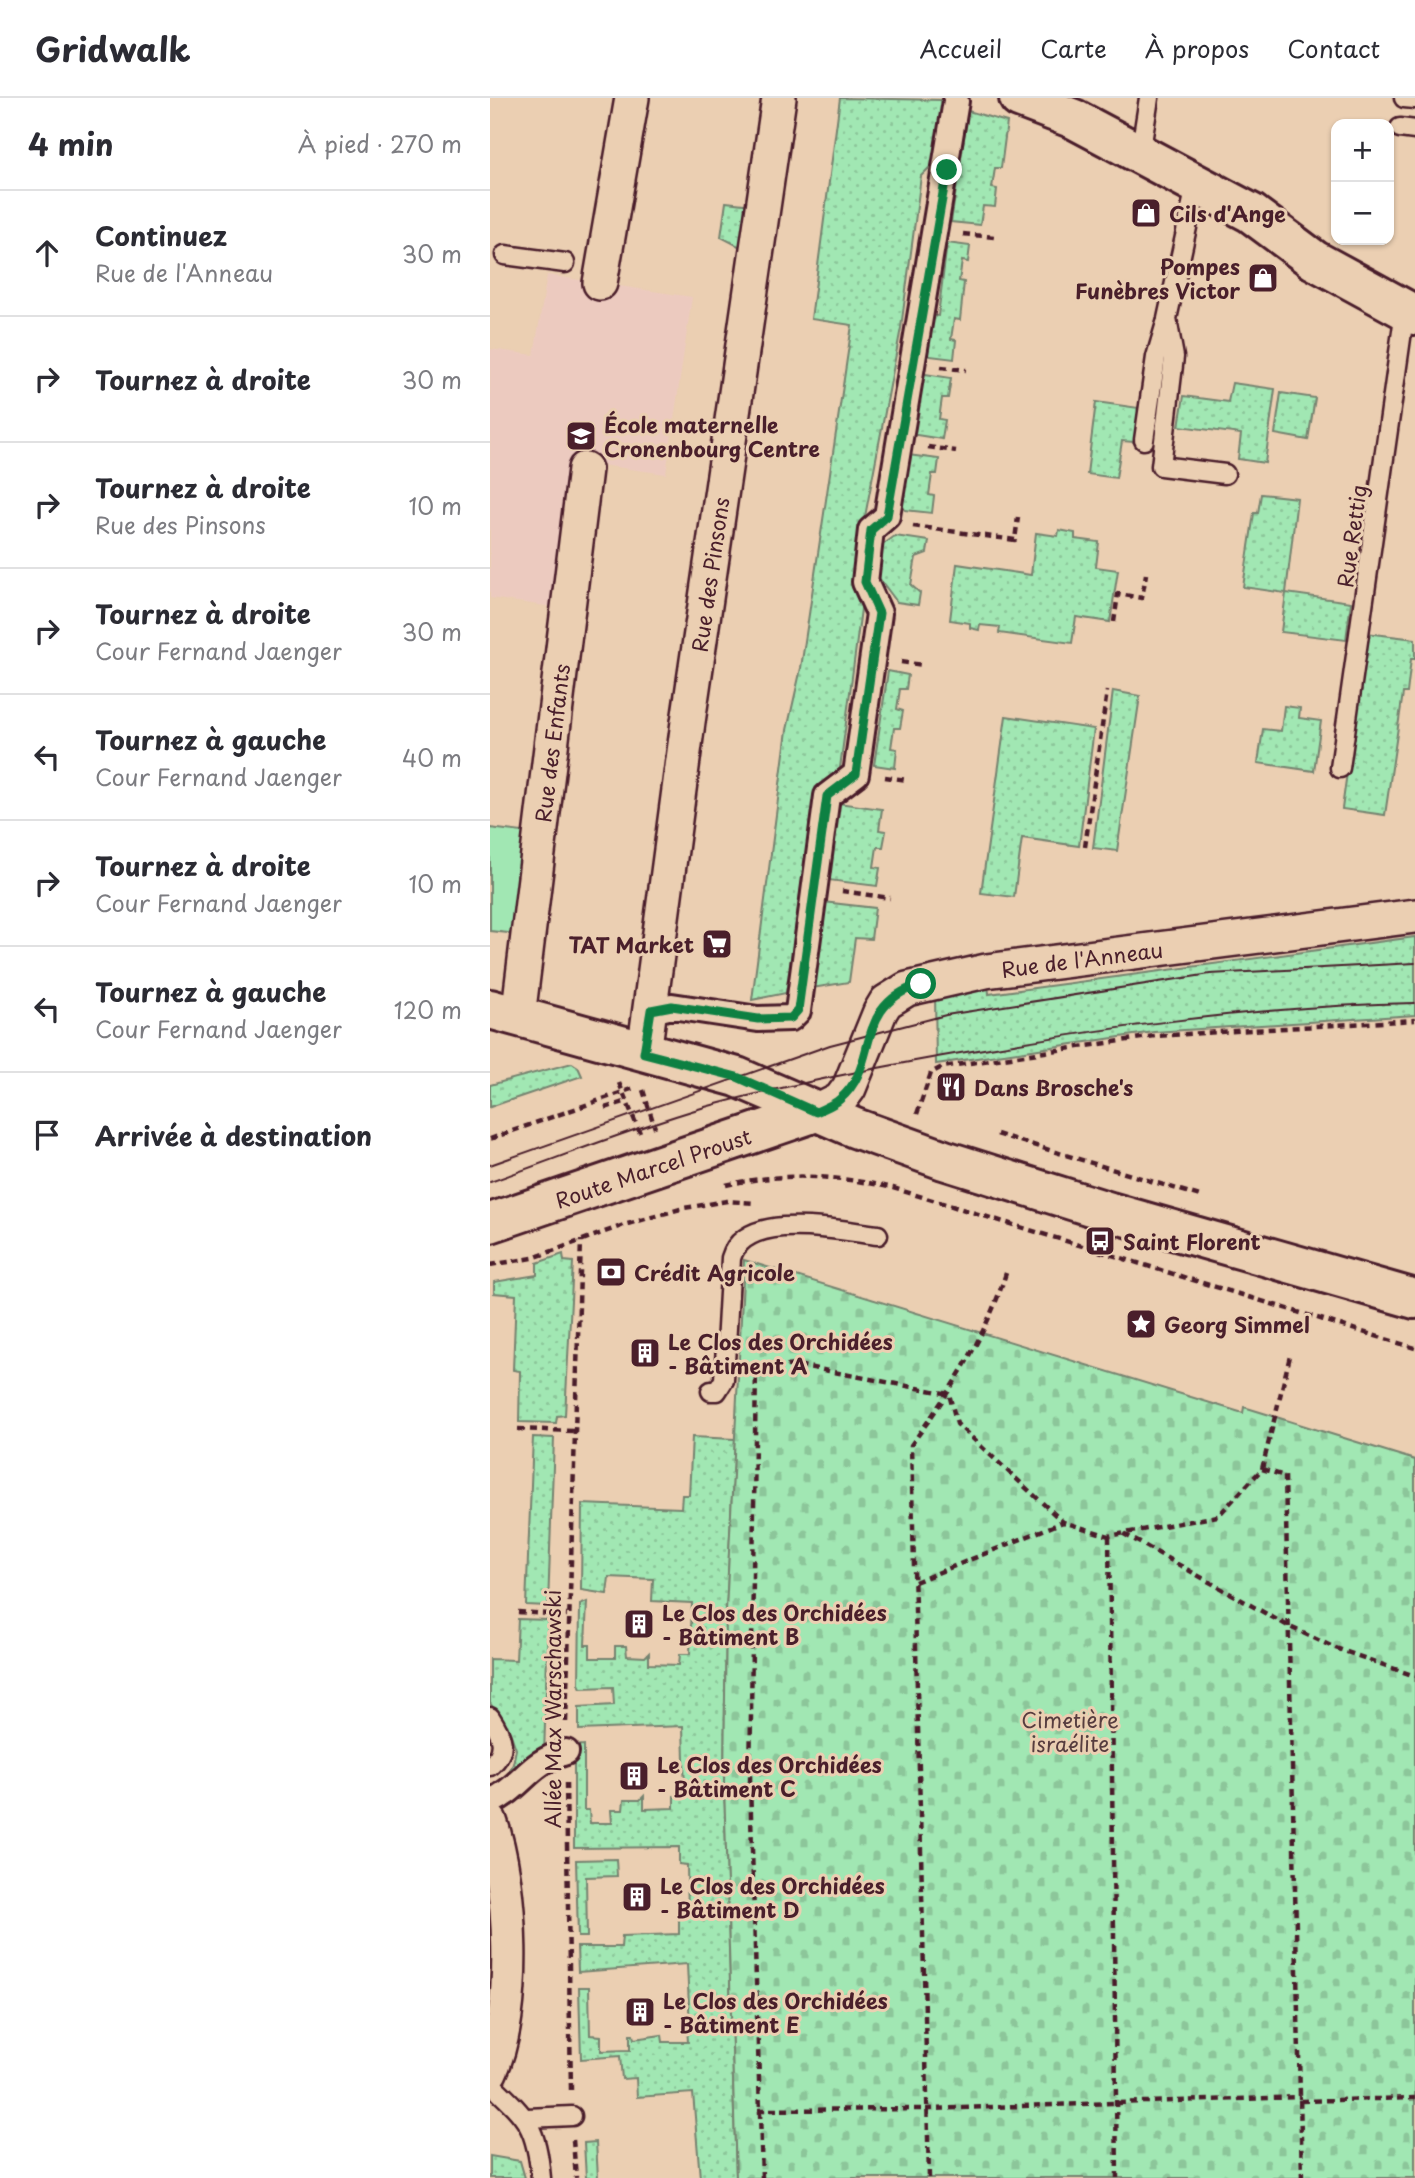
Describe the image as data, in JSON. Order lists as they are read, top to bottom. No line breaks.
{"streets":{"main road":["Route Marcel Proust"],"street":["Rue des Pinsons","Rue des Enfants","Rue de l'Anneau"],"lane":["Rue Rettig"],"path":["Allée Max Warschawski"]},"crossings":[["Rue de l'Anneau","Route Marcel Proust"]],"parks":["Cimetière israélite"],"places":{"shop":["Cils d'Ange","Pompes Funèbres Victor"],"school or university":["École maternelle Cronenbourg Centre"],"supermarket":["TAT Market"],"restaurant":["Dans Brosche's"],"bus stop":["Saint Florent"],"bank":["Crédit Agricole"],"place":["Georg Simmel"],"building":["Le Clos des Orchidées - Bâtiment A","Le Clos des Orchidées - Bâtiment B","Le Clos des Orchidées - Bâtiment C","Le Clos des Orchidées - Bâtiment D","Le Clos des Orchidées - Bâtiment E"]},"page":{"header":"Gridwalk","nav":["Accueil","Carte","À propos","Contact"],"heading":["4 min","À pied · 270 m"],"map_buttons":["+","−"],"list":[["Continuez","Rue de l'Anneau","30 m"],["Tournez à droite","30 m"],["Tournez à droite","Rue des Pinsons","10 m"],["Tournez à droite","Cour Fernand Jaenger","30 m"],["Tournez à gauche","Cour Fernand Jaenger","40 m"],["Tournez à droite","Cour Fernand Jaenger","10 m"],["Tournez à gauche","Cour Fernand Jaenger","120 m"],"Arrivée à destination"]}}
